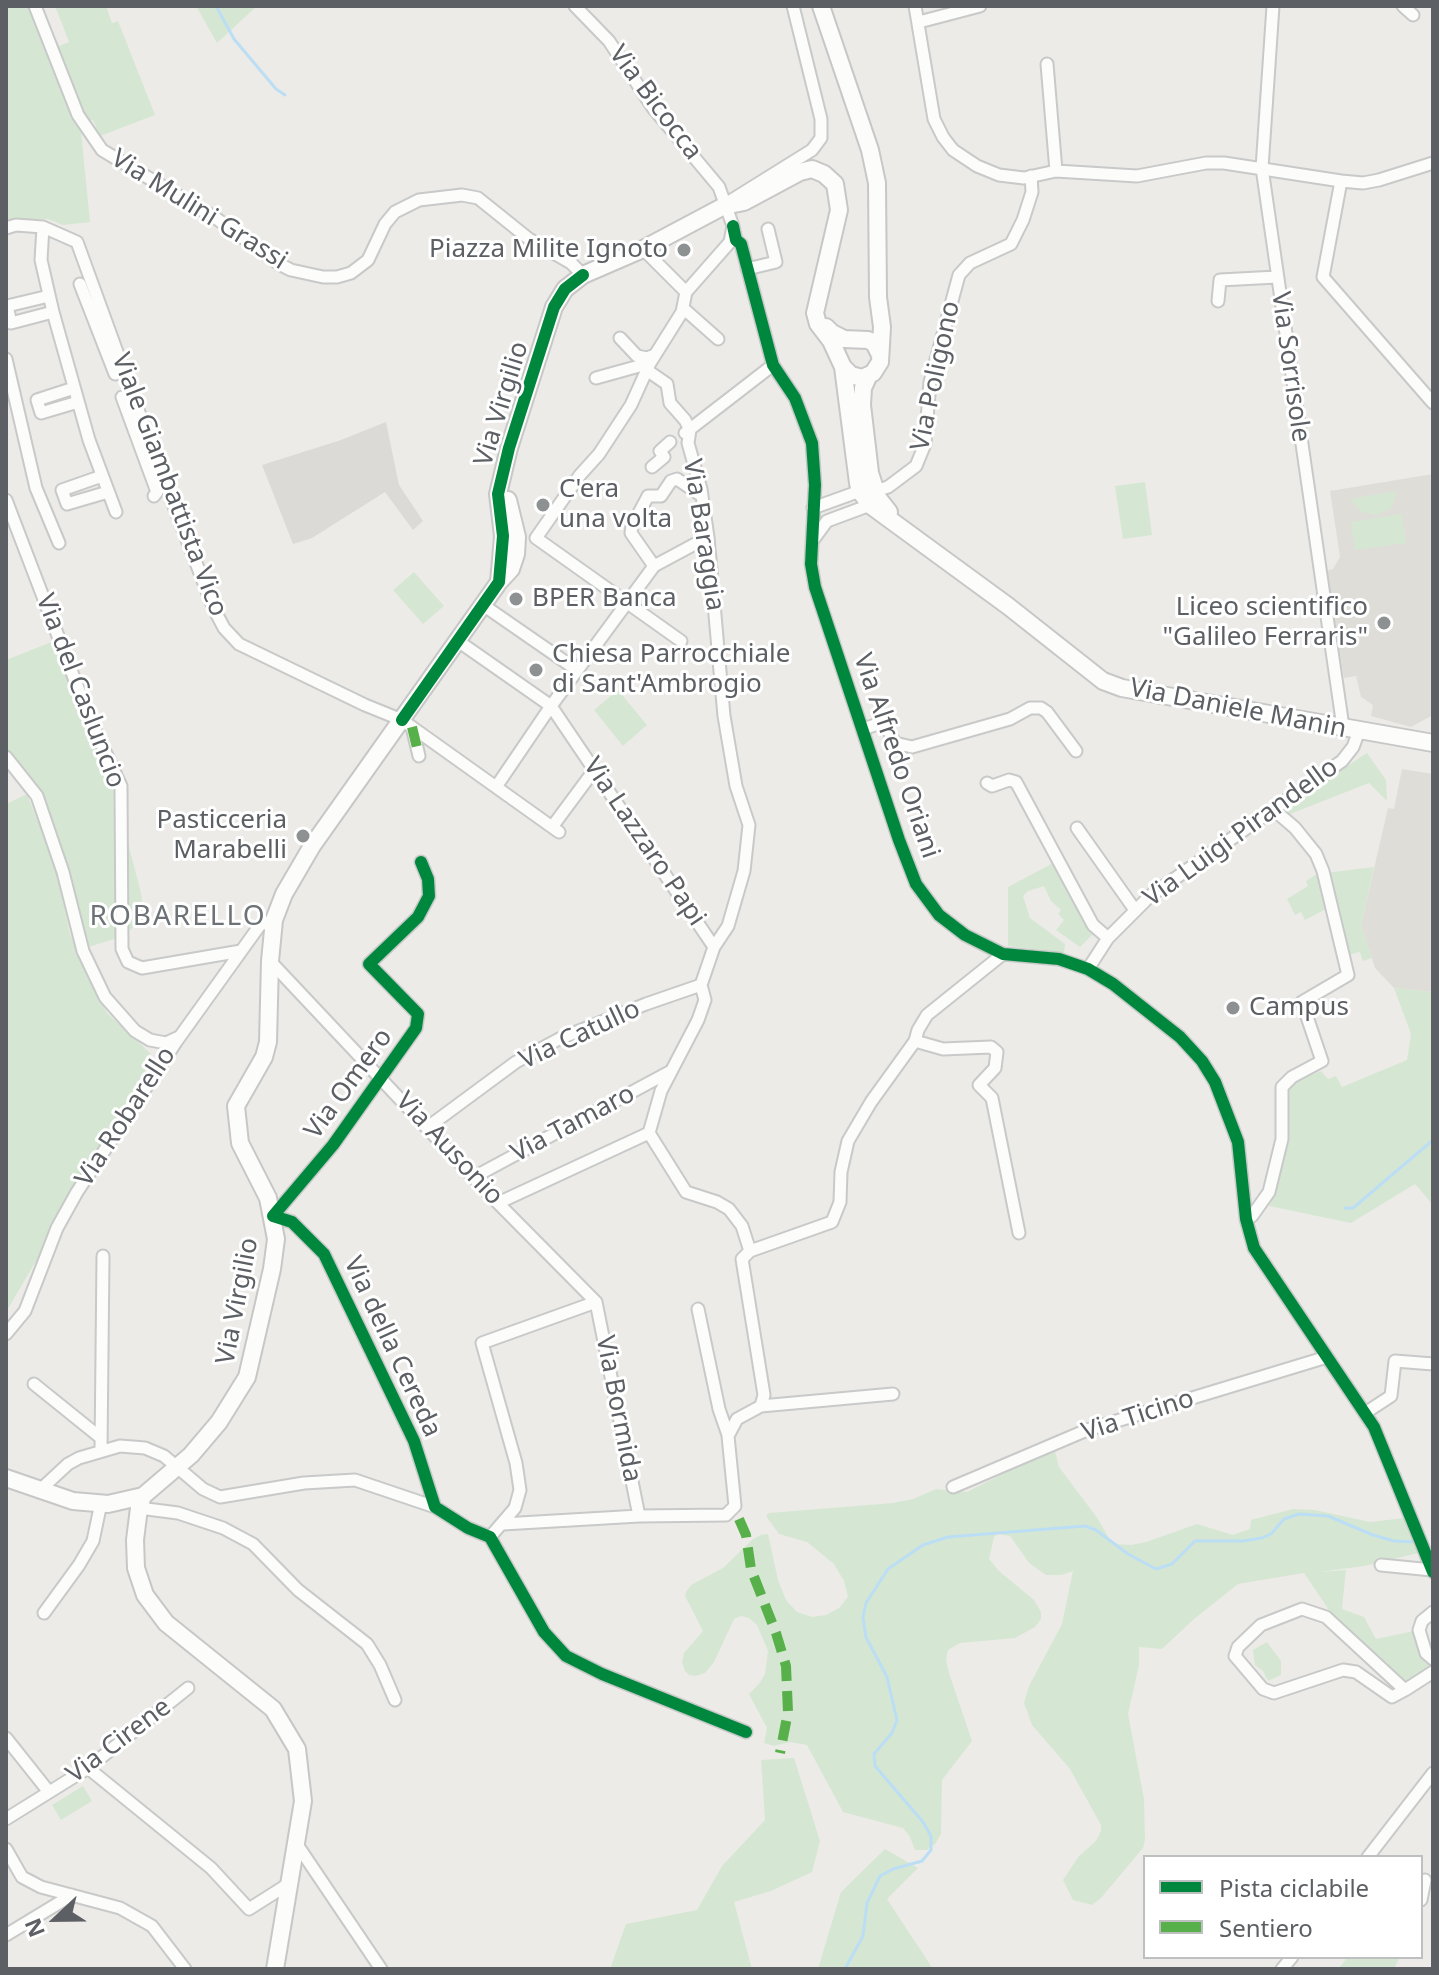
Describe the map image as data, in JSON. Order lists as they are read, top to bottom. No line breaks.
{"streets":{"main road":["Via Virgilio","Via Daniele Manin"],"street":["Via Bicocca","Via Mulini Grassi","Via Sorrisole","Via Poligono","Viale Giambattista Vico","Via Baraggia","Via del Casluncio","Via Alfredo Oriani","Via Luigi Pirandello","Via Lazzaro Papi","Via Catullo","Via Omero","Via Robarello","Via Tamaro","Via Ausonio","Via della Cereda","Via Bormida","Via Ticino","Via Cirene"]},"crossings":[["Via Bicocca","Via Virgilio"],["Via Mulini Grassi","Via Virgilio"],["Via Sorrisole","Via Daniele Manin"],["Via Sorrisole","Via Luigi Pirandello"],["Via Poligono","Via Daniele Manin"],["Via Virgilio","Viale Giambattista Vico"],["Via Virgilio","Via Lazzaro Papi"],["Via Virgilio","Via Omero"],["Via Virgilio","Via Robarello"],["Via Virgilio","Via Ausonio"],["Via Virgilio","Via della Cereda"],["Viale Giambattista Vico","Via Lazzaro Papi"],["Via Baraggia","Via Lazzaro Papi"],["Via del Casluncio","Via Robarello"],["Via Daniele Manin","Via Luigi Pirandello"],["Via Alfredo Oriani","Via Luigi Pirandello"],["Via Alfredo Oriani","Via Ticino"],["Via Lazzaro Papi","Via Catullo"],["Via Lazzaro Papi","Via Tamaro"],["Via Catullo","Via Ausonio"],["Via Omero","Via Ausonio"],["Via Omero","Via della Cereda"],["Via Tamaro","Via Ausonio"],["Via Ausonio","Via Bormida"]],"districts":["ROBARELLO"],"places":["Piazza Milite Ignoto","C'era una volta","BPER Banca","Liceo scientifico \"Galileo Ferraris\"","Chiesa Parrocchiale di Sant'Ambrogio","Pasticceria Marabelli","Campus"],"legend":["Pista ciclabile","Sentiero"],"north":"left"}
